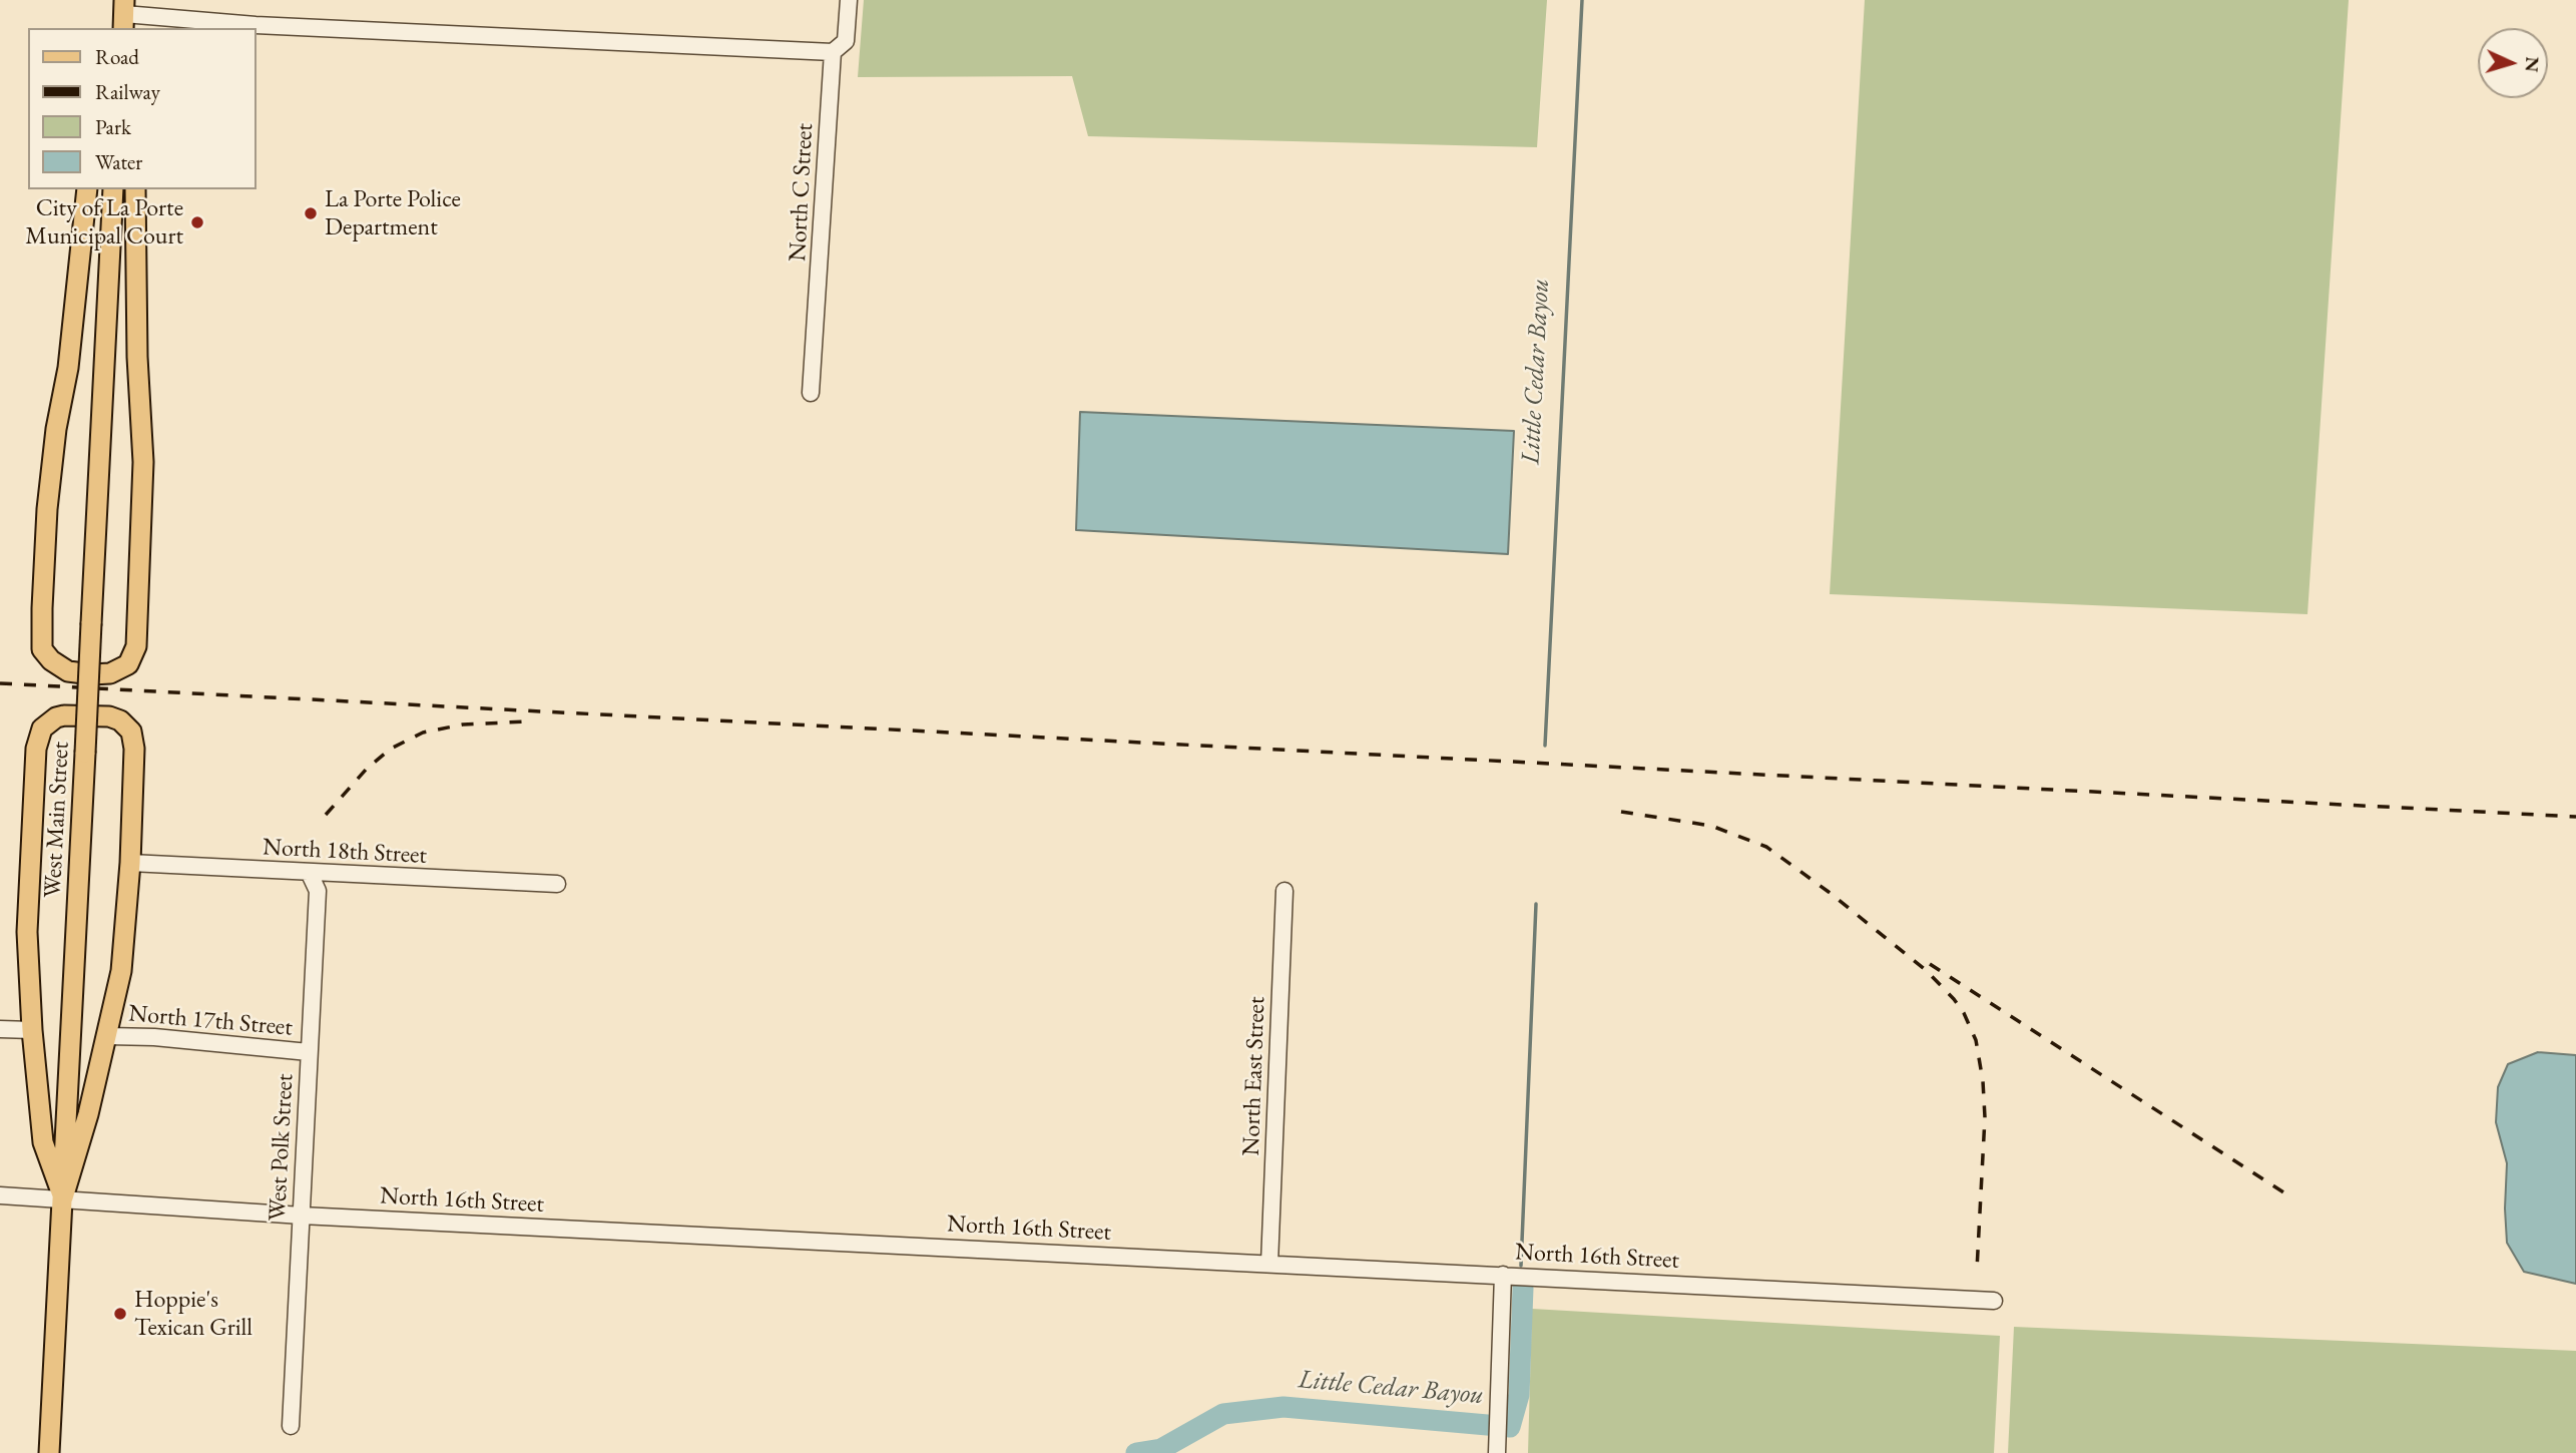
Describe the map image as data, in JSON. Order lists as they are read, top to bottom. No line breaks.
{"streets":{"main road":["West Main Street"],"street":["North C Street","North 18th Street","North 17th Street","North East Street","West Polk Street","North 16th Street"]},"crossings":[["West Main Street","North 16th Street"],["North 18th Street","West Polk Street"],["North 17th Street","West Polk Street"],["North East Street","North 16th Street"],["West Polk Street","North 16th Street"]],"water":["Little Cedar Bayou"],"places":["La Porte Police Department","City of La Porte Municipal Court","Hoppie's Texican Grill"],"legend":["Road","Railway","Park","Water"],"north":"right"}
